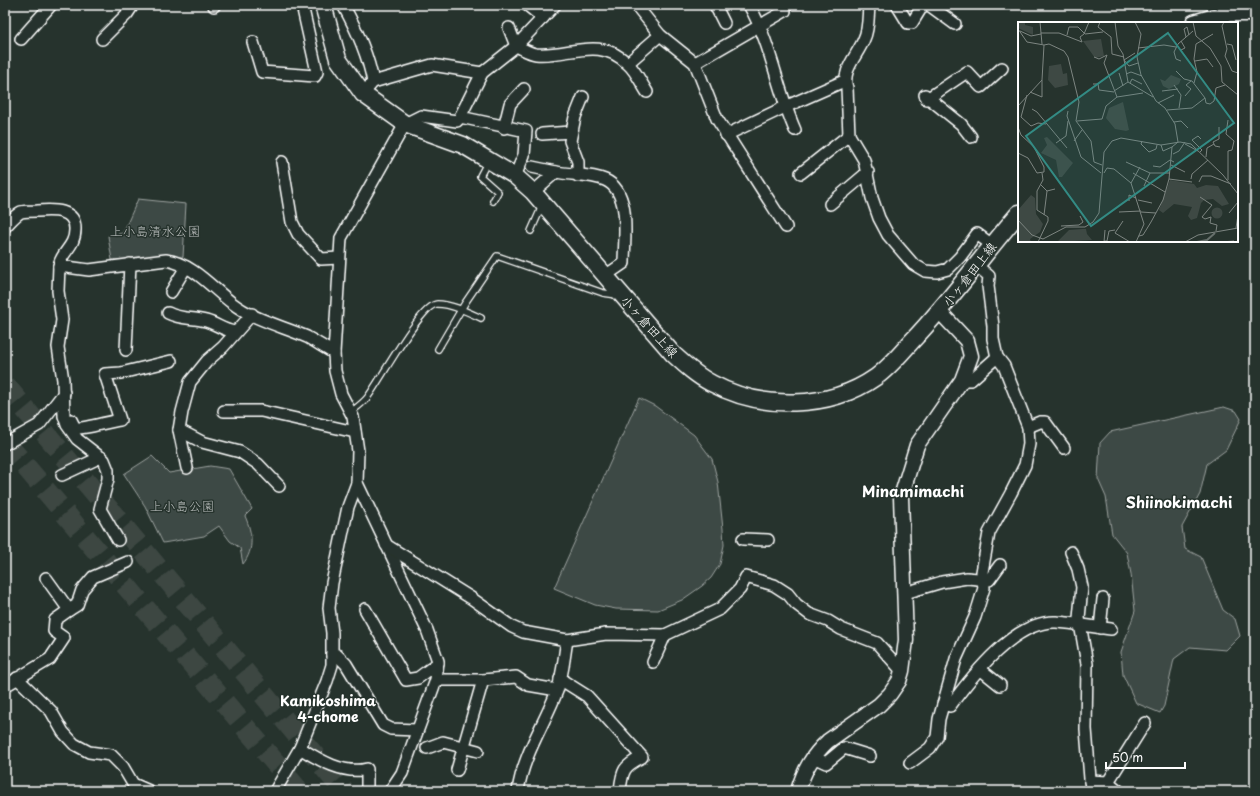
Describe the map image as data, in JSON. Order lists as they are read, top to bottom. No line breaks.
{"streets":{"main road":["小ヶ倉田上線"]},"districts":["Minamimachi","Shiinokimachi","Kamikoshima 4-chome"],"parks":["上小島清水公園","上小島公園"],"scale_bar":"50 m"}
